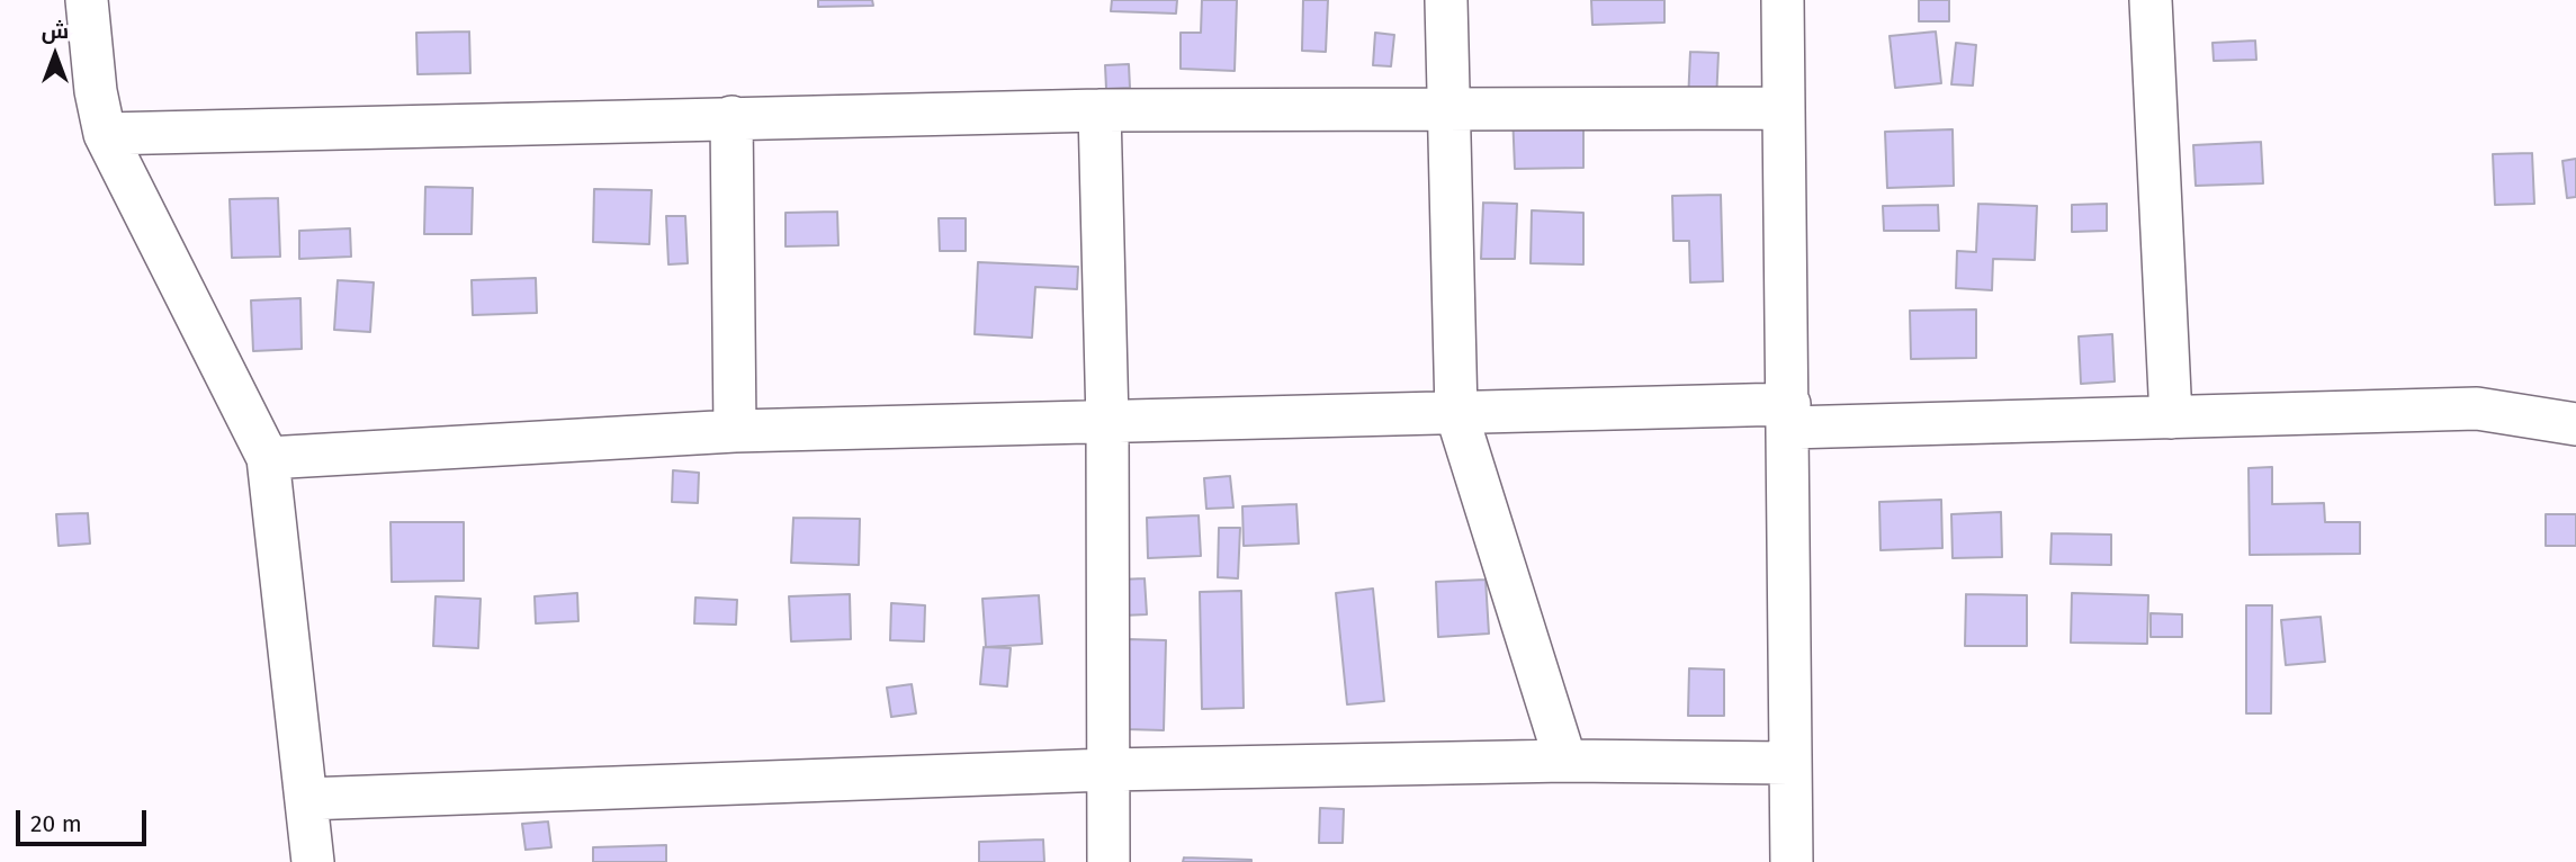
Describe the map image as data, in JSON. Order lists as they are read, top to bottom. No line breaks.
{"scale_bar":"20 m","north":"top"}
